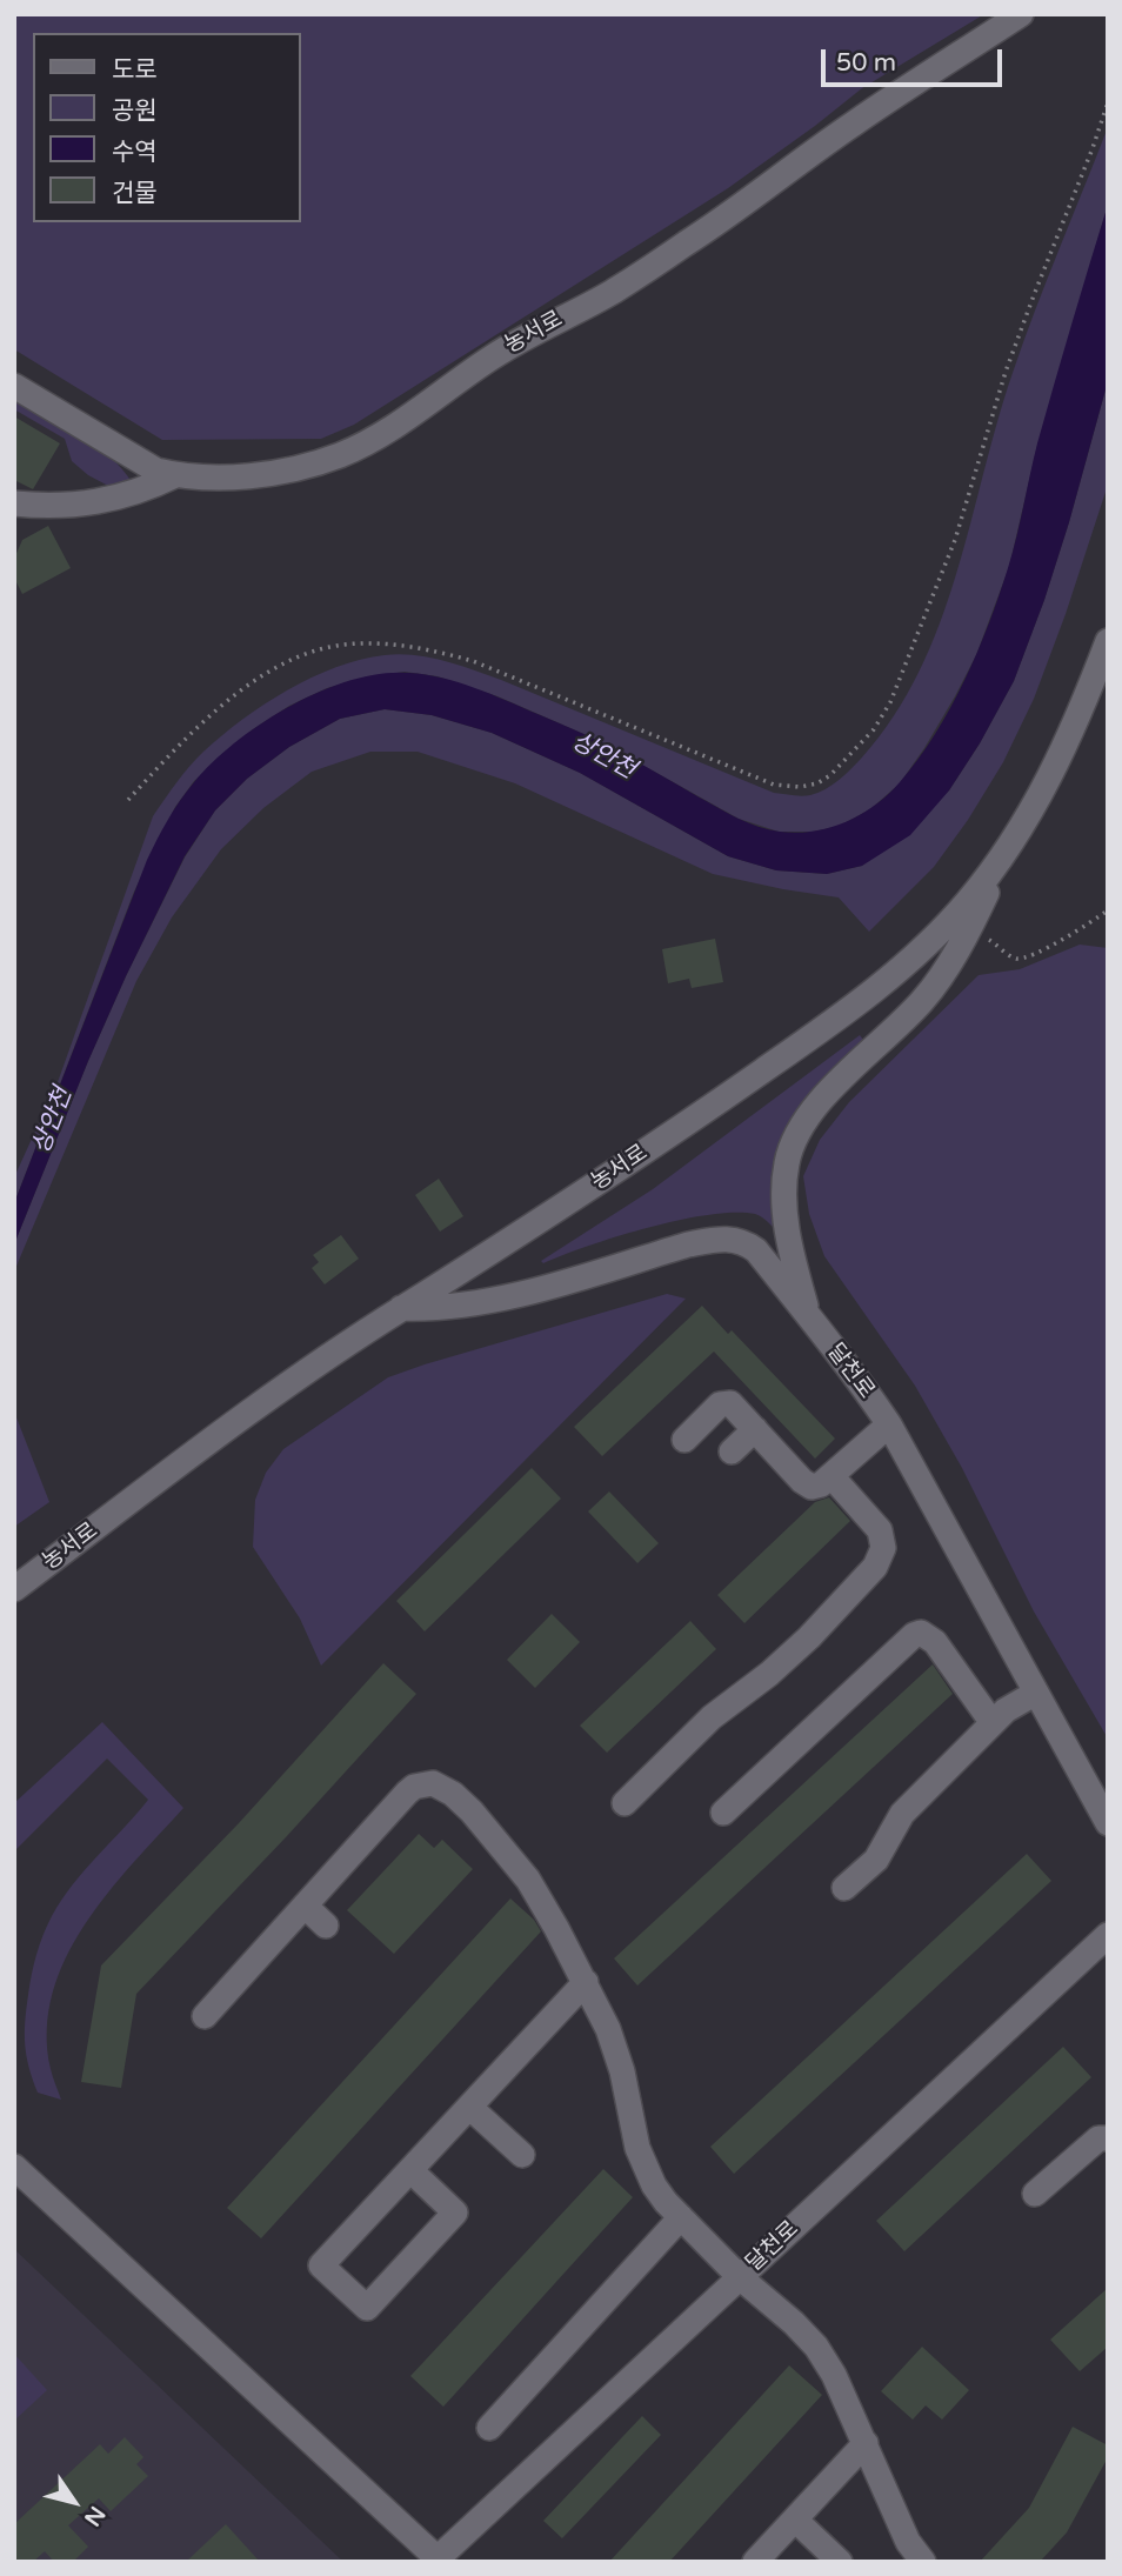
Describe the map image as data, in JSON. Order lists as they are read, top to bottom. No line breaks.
{"streets":{"street":["농서로","달천로"]},"crossings":[["농서로","달천로"]],"water":["상안천"],"legend":["도로","공원","수역","건물"],"scale_bar":"50 m","north":"bottom right"}
